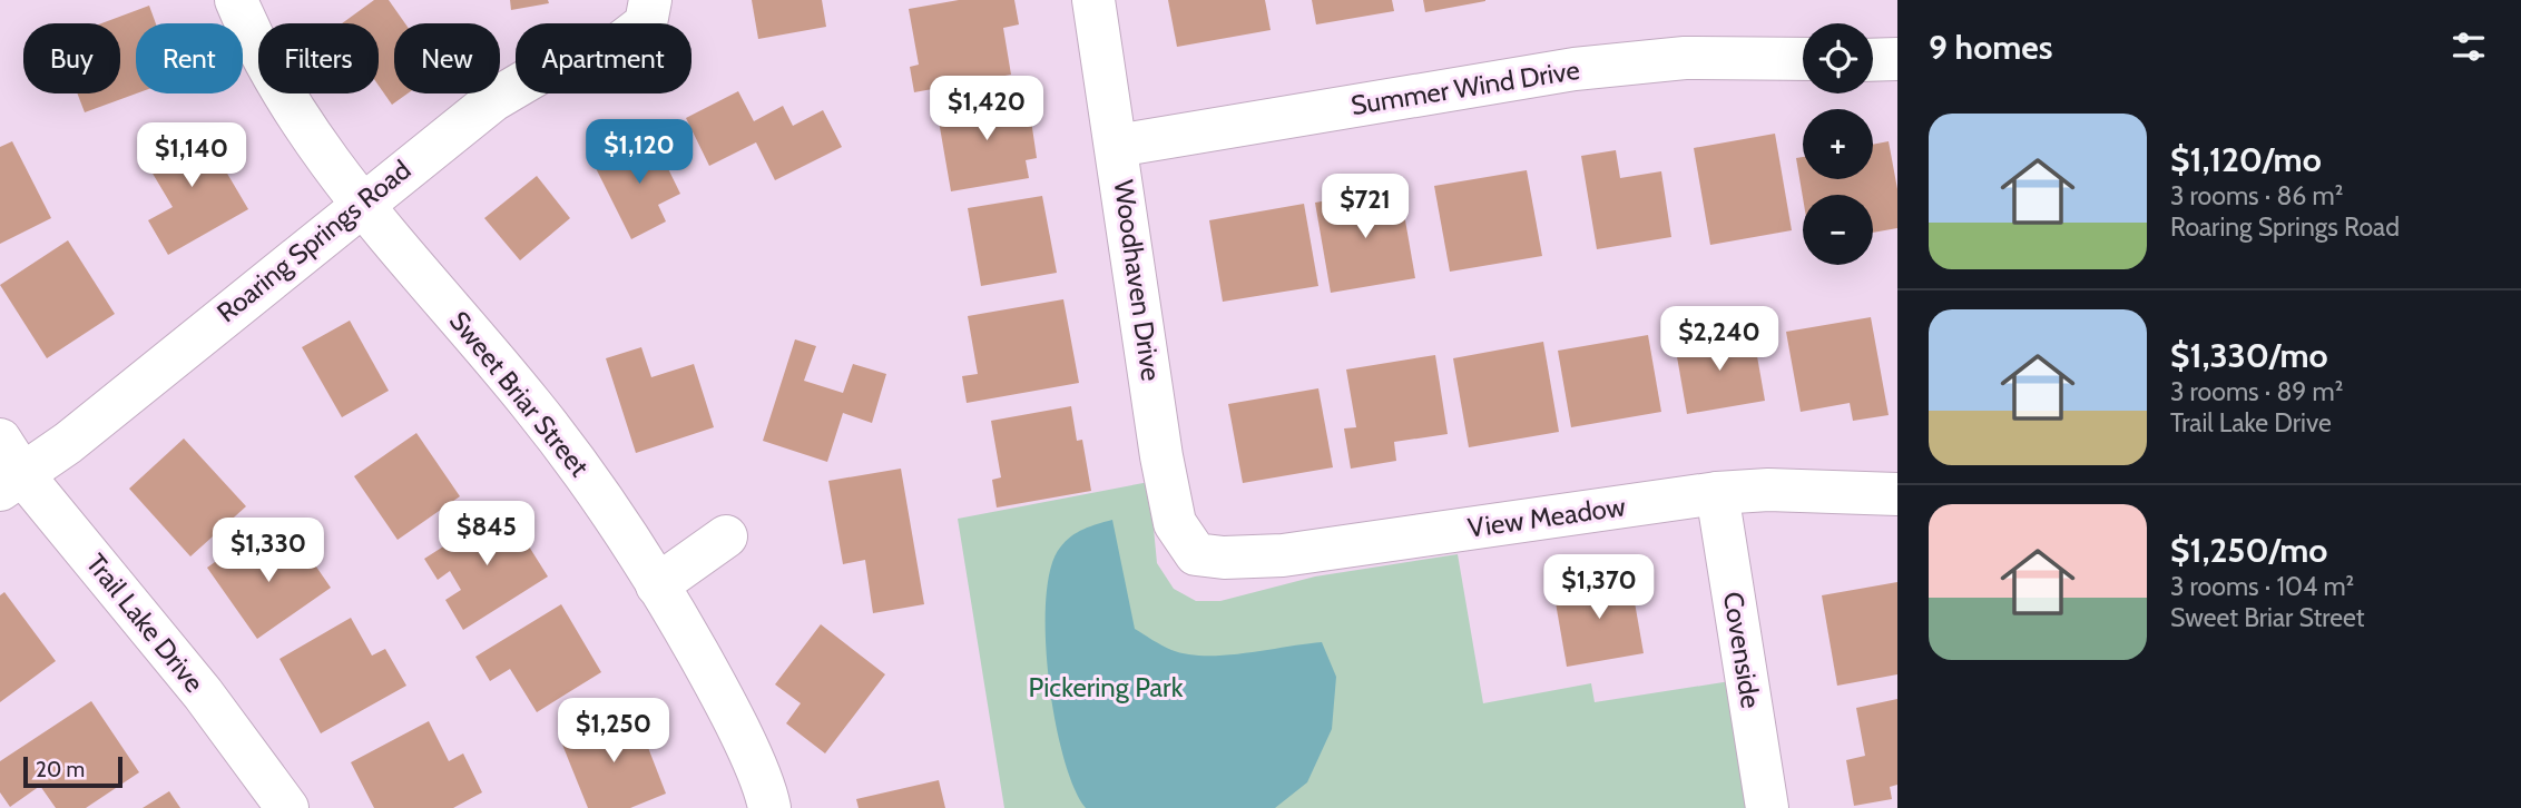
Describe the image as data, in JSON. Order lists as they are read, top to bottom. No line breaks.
{"streets":{"street":["Summer Wind Drive","Roaring Springs Road","Woodhaven Drive","Sweet Briar Street","View Meadow","Trail Lake Drive","Covenside"]},"crossings":[["Summer Wind Drive","Woodhaven Drive"],["Roaring Springs Road","Sweet Briar Street"],["Roaring Springs Road","Trail Lake Drive"],["Woodhaven Drive","View Meadow"],["View Meadow","Covenside"]],"parks":["Pickering Park"],"scale_bar":"20 m","page":{"heading":"9 homes","map_buttons":["+","−"],"chip":["Buy","Rent","Filters","New","Apartment"],"price":["$1,420","$1,120","$1,140","$721","$2,240","$845","$1,330","$1,370","$1,250"],"list":[{"name":"$1,120/mo","note":"3 rooms · 86 m² · Roaring Springs Road"},{"name":"$1,330/mo","note":"3 rooms · 89 m² · Trail Lake Drive"},{"name":"$1,250/mo","note":"3 rooms · 104 m² · Sweet Briar Street"}],"scale":"20 m"}}
